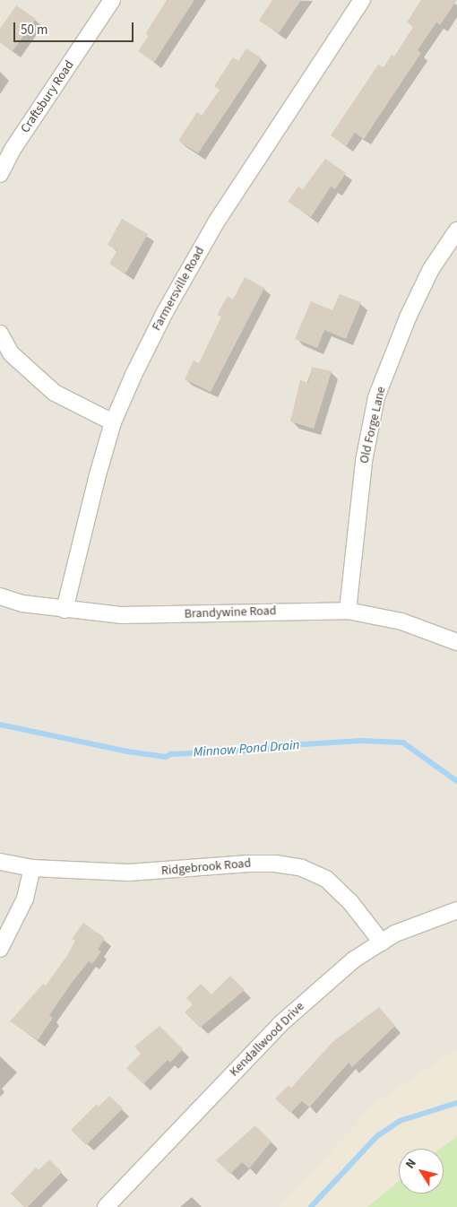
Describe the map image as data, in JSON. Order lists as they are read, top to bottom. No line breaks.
{"streets":{"street":["Craftsbury Road","Farmersville Road","Old Forge Lane","Brandywine Road","Ridgebrook Road","Kendallwood Drive"]},"crossings":[["Farmersville Road","Brandywine Road"],["Old Forge Lane","Brandywine Road"],["Ridgebrook Road","Kendallwood Drive"]],"water":["Minnow Pond Drain"],"scale_bar":"50 m","north":"top left"}
